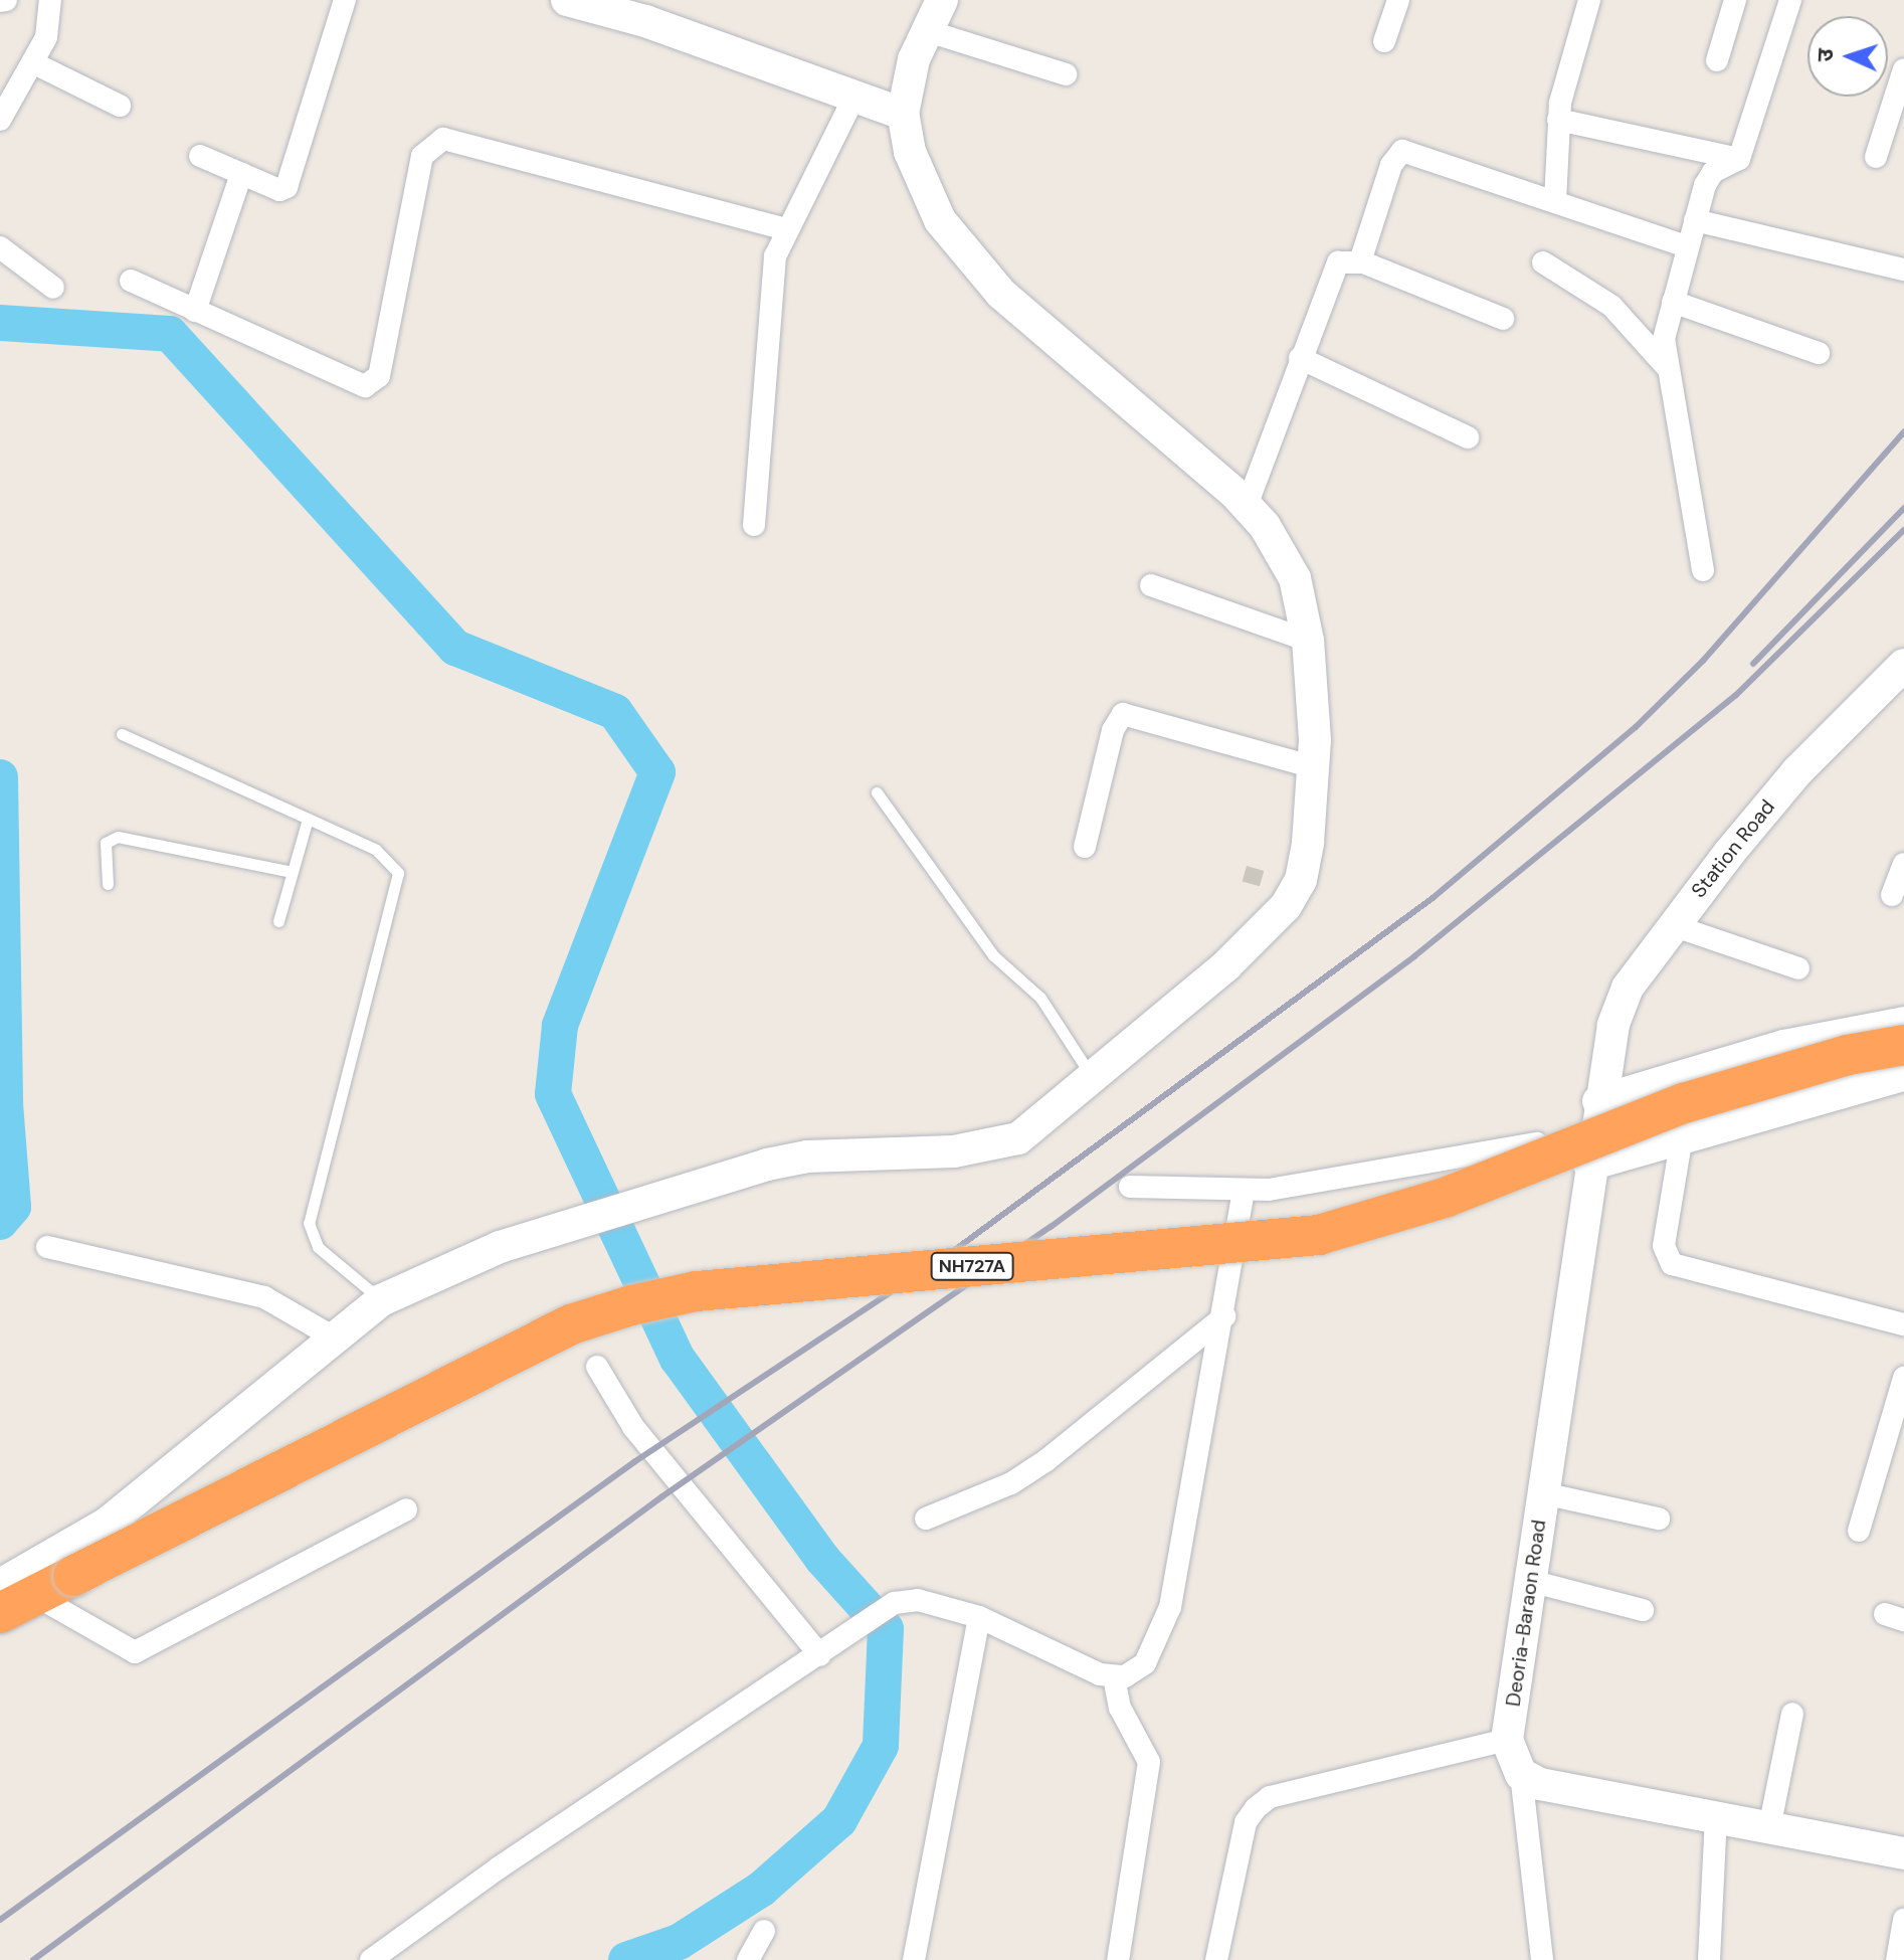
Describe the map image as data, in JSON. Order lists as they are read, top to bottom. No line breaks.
{"streets":{"highway":["NH727A"],"street":["Station Road","Deoria-Baraon Road"]},"crossings":[["Station Road","Deoria-Baraon Road"]],"north":"left"}
